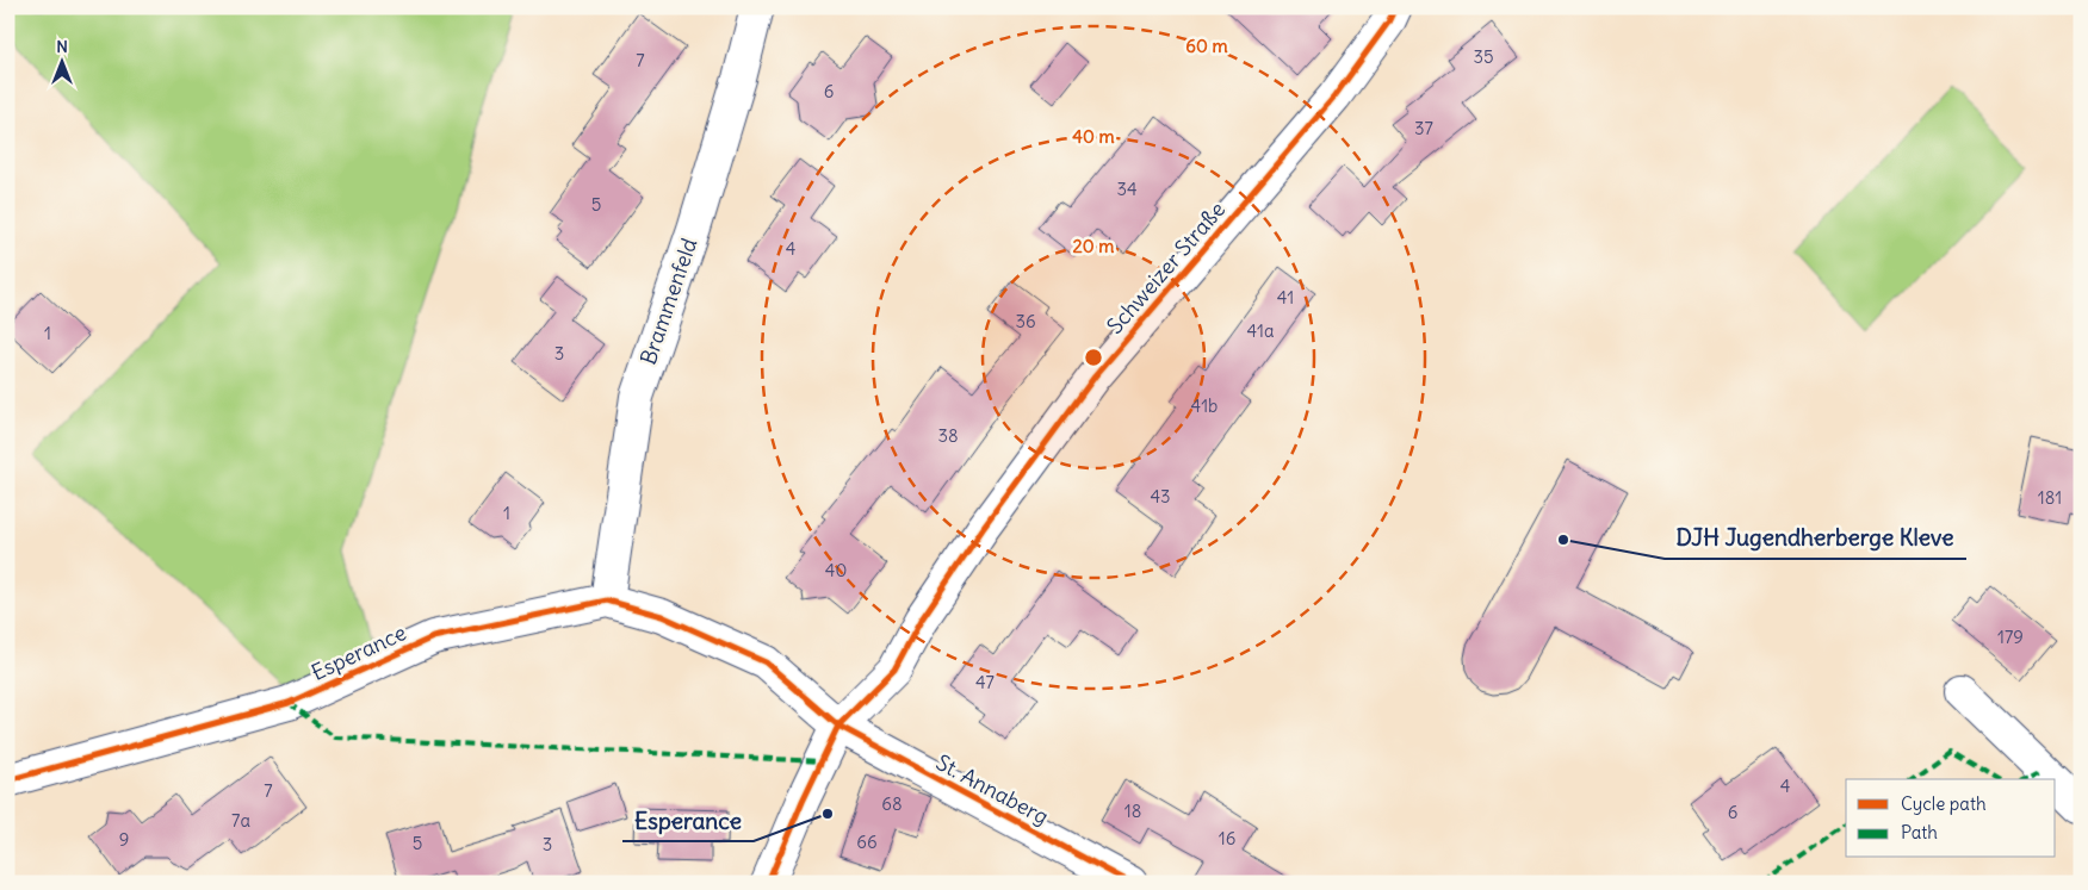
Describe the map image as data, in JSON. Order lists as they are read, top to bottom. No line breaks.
{"streets":{"street":["Schweizer Straße","Brammenfeld","Esperance","St. Annaberg"]},"crossings":[["Schweizer Straße","Esperance"],["Schweizer Straße","St. Annaberg"],["Brammenfeld","Esperance"],["Esperance","St. Annaberg"]],"places":["DJH Jugendherberge Kleve","Esperance"],"house_numbers":["35","7","6","37","34","5","4","41","36","41a","1","3","41b","38","43","181","1","40","179","47","4","7","68","18","6","7a","16","9","66","5","3"],"legend":["Cycle path","Path"],"north":"top","rings":["60 m","40 m","20 m"]}
